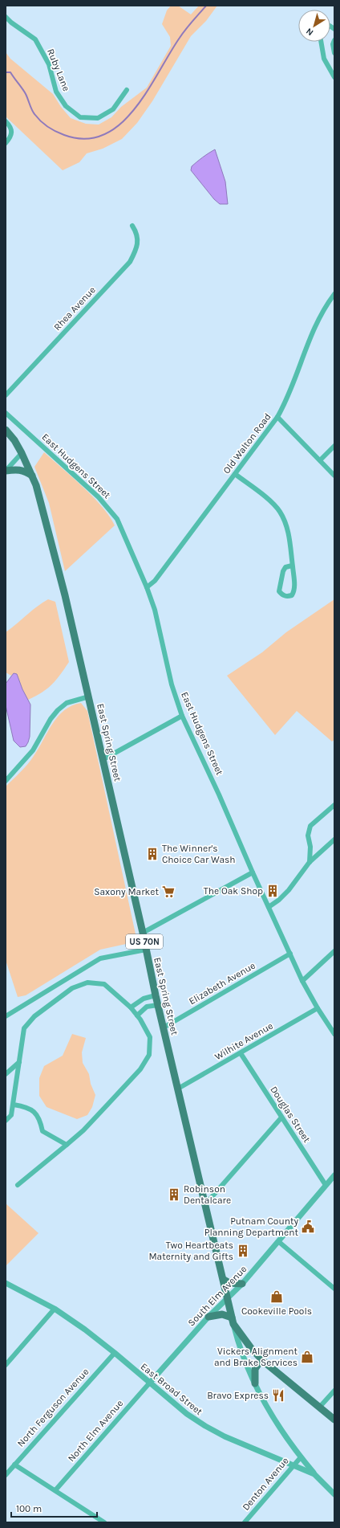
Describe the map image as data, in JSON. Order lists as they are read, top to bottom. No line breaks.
{"streets":{"main road":["East Spring Street","US 70N"],"street":["Ruby Lane","Rhea Avenue","Old Walton Road","East Hudgens Street","Elizabeth Avenue","Wilhite Avenue","Douglas Street","South Elm Avenue","East Broad Street","North Ferguson Avenue","North Elm Avenue","Denton Avenue"]},"crossings":[["Old Walton Road","East Hudgens Street"],["East Hudgens Street","Elizabeth Avenue"],["East Hudgens Street","Wilhite Avenue"],["East Spring Street","Elizabeth Avenue"],["East Spring Street","Wilhite Avenue"],["East Spring Street","South Elm Avenue"],["Wilhite Avenue","Douglas Street"],["Douglas Street","South Elm Avenue"],["South Elm Avenue","East Broad Street"],["South Elm Avenue","North Elm Avenue"],["East Broad Street","North Ferguson Avenue"],["East Broad Street","North Elm Avenue"],["East Broad Street","Denton Avenue"]],"places":{"building":["The Winner's Choice Car Wash","The Oak Shop","Robinson Dentalcare","Two Heartbeats Maternity and Gifts"],"supermarket":["Saxony Market"],"public building":["Putnam County Planning Department"],"shop":["Cookeville Pools","Vickers Alignment and Brake Services"],"restaurant":["Bravo Express"]},"scale_bar":"100 m","north":"bottom left"}
